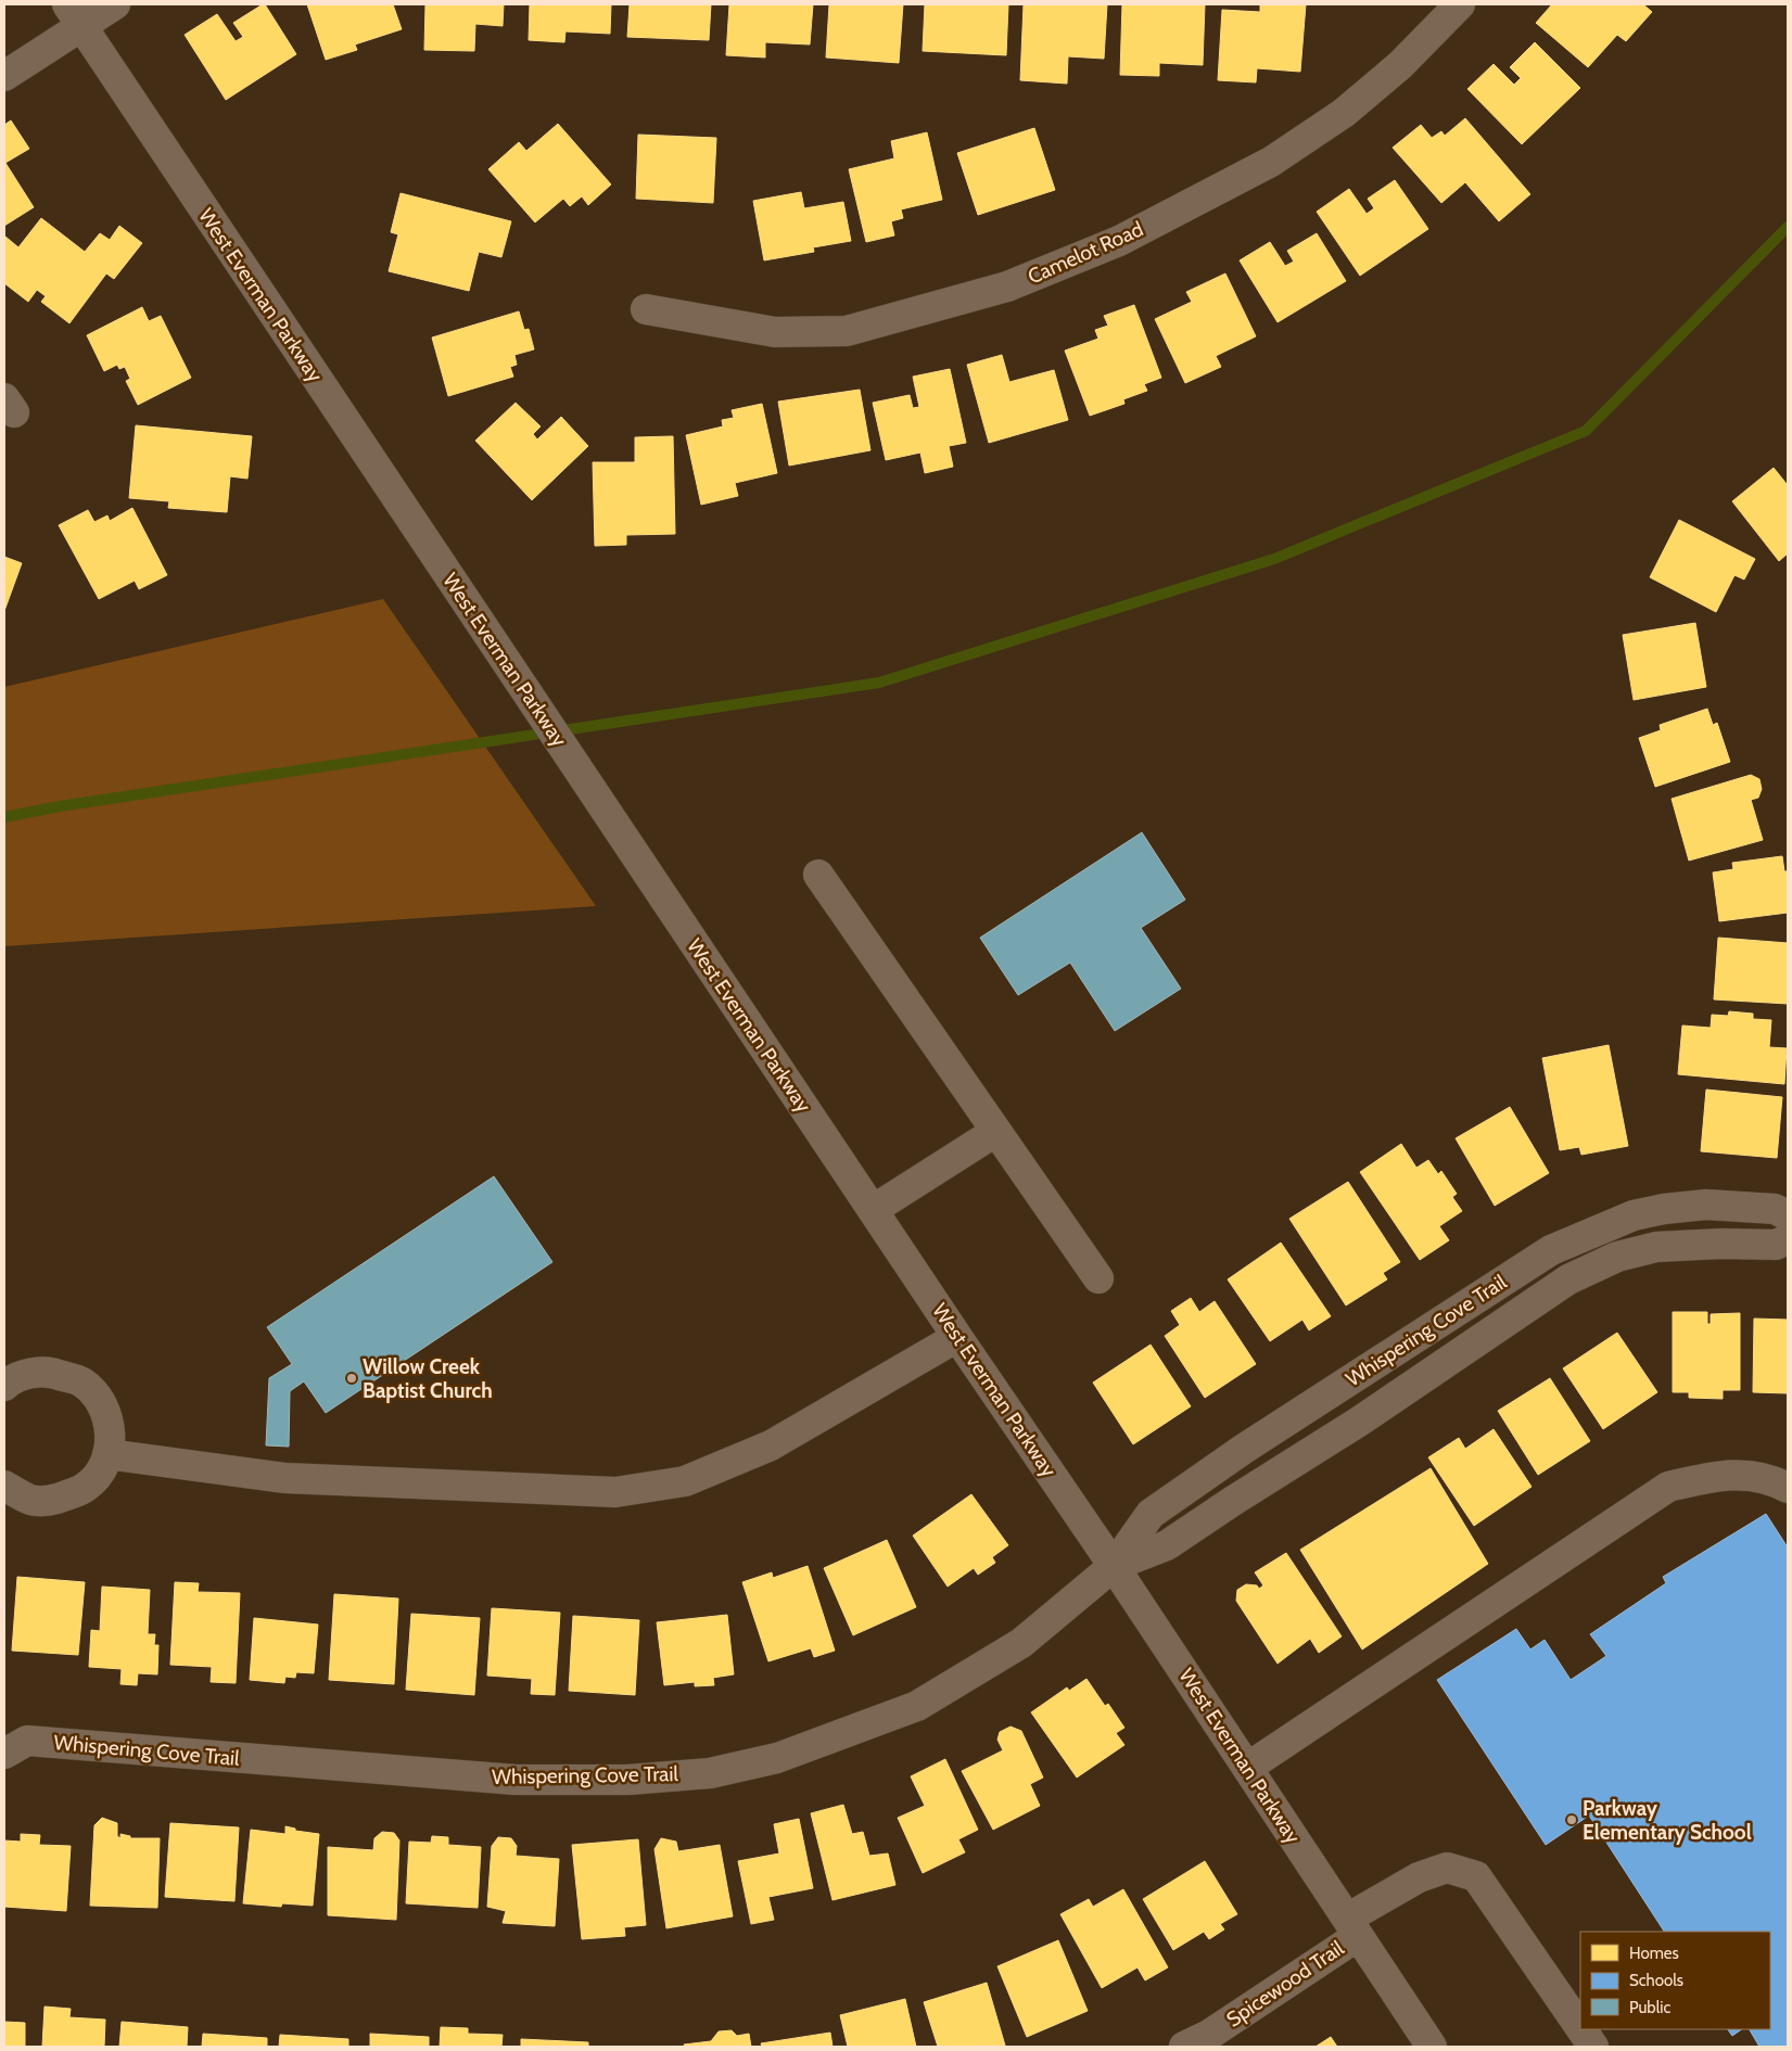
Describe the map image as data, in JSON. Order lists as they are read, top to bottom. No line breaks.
{"streets":{"street":["Camelot Road","West Everman Parkway","Whispering Cove Trail","Spicewood Trail"]},"crossings":[["West Everman Parkway","Whispering Cove Trail"],["West Everman Parkway","Spicewood Trail"]],"places":["Willow Creek Baptist Church","Parkway Elementary School"],"legend":["Homes","Schools","Public"]}
